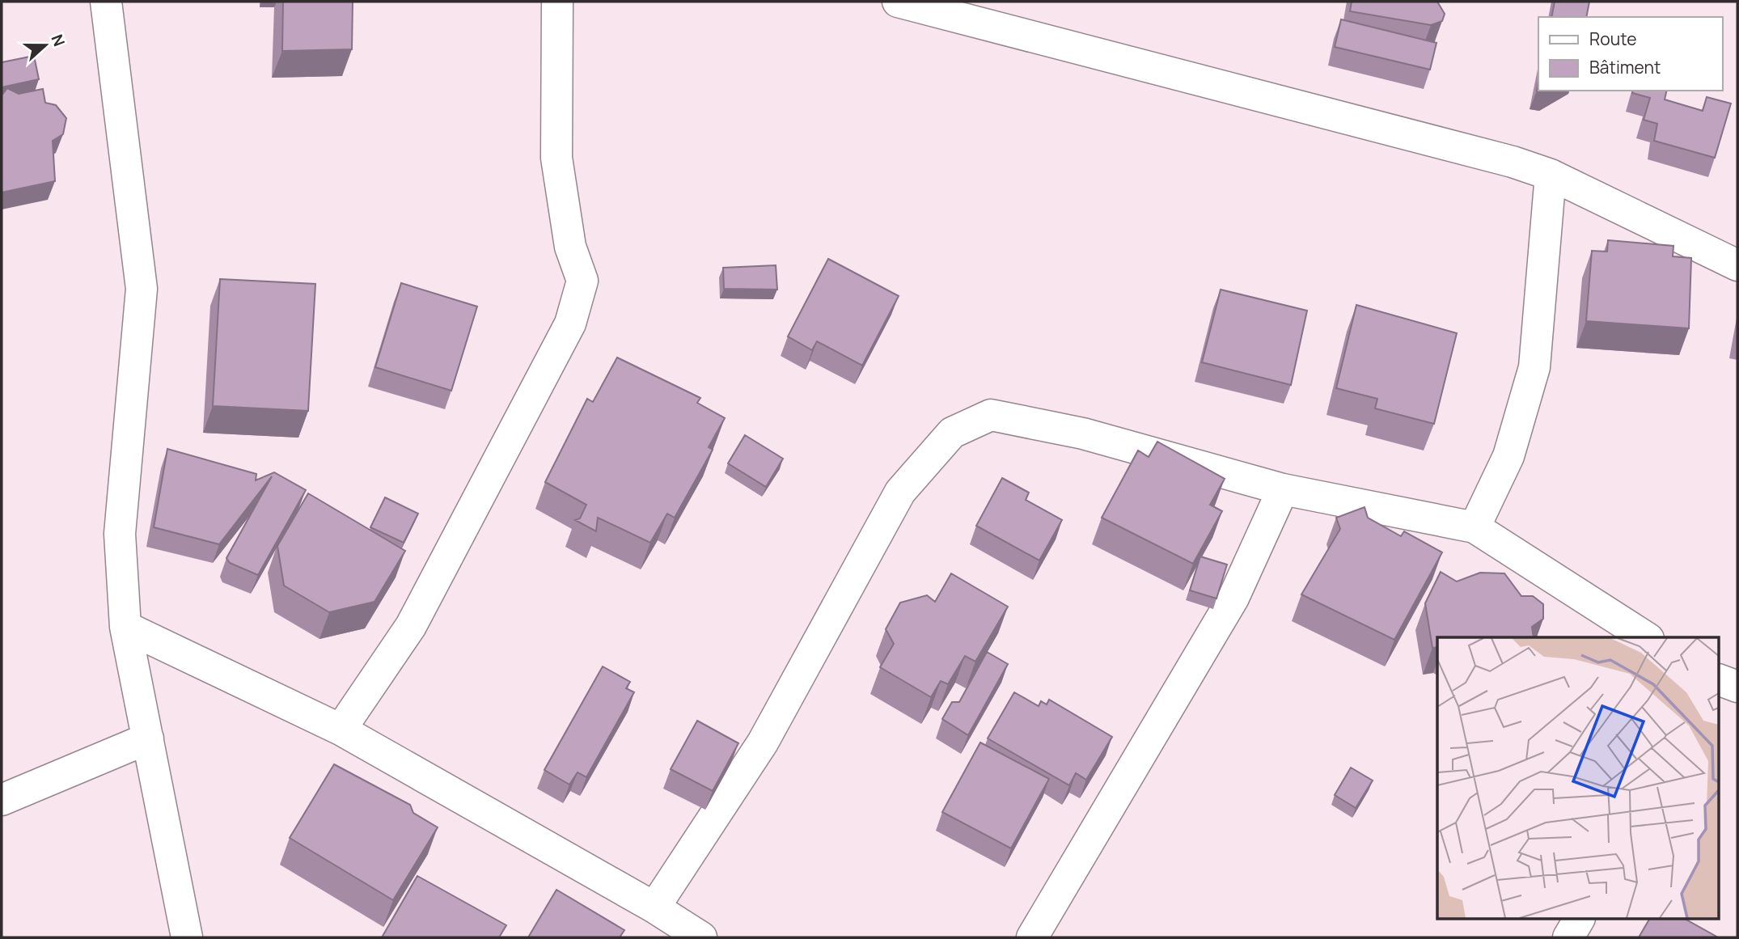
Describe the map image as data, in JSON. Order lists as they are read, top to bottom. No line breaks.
{"legend":["Route","Bâtiment"],"north":"right"}
